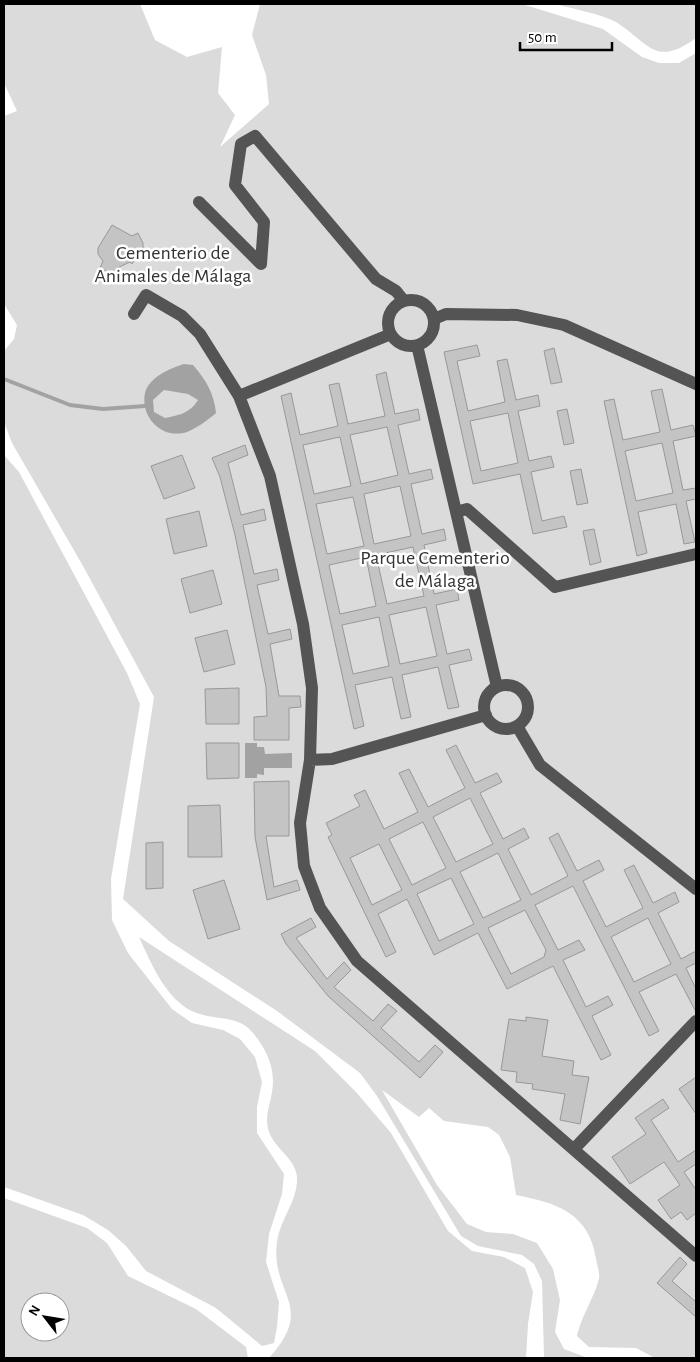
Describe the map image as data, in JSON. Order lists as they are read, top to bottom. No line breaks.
{"parks":["Cementerio de Animales de Málaga","Parque Cementerio de Málaga"],"scale_bar":"50 m","north":"top left"}
